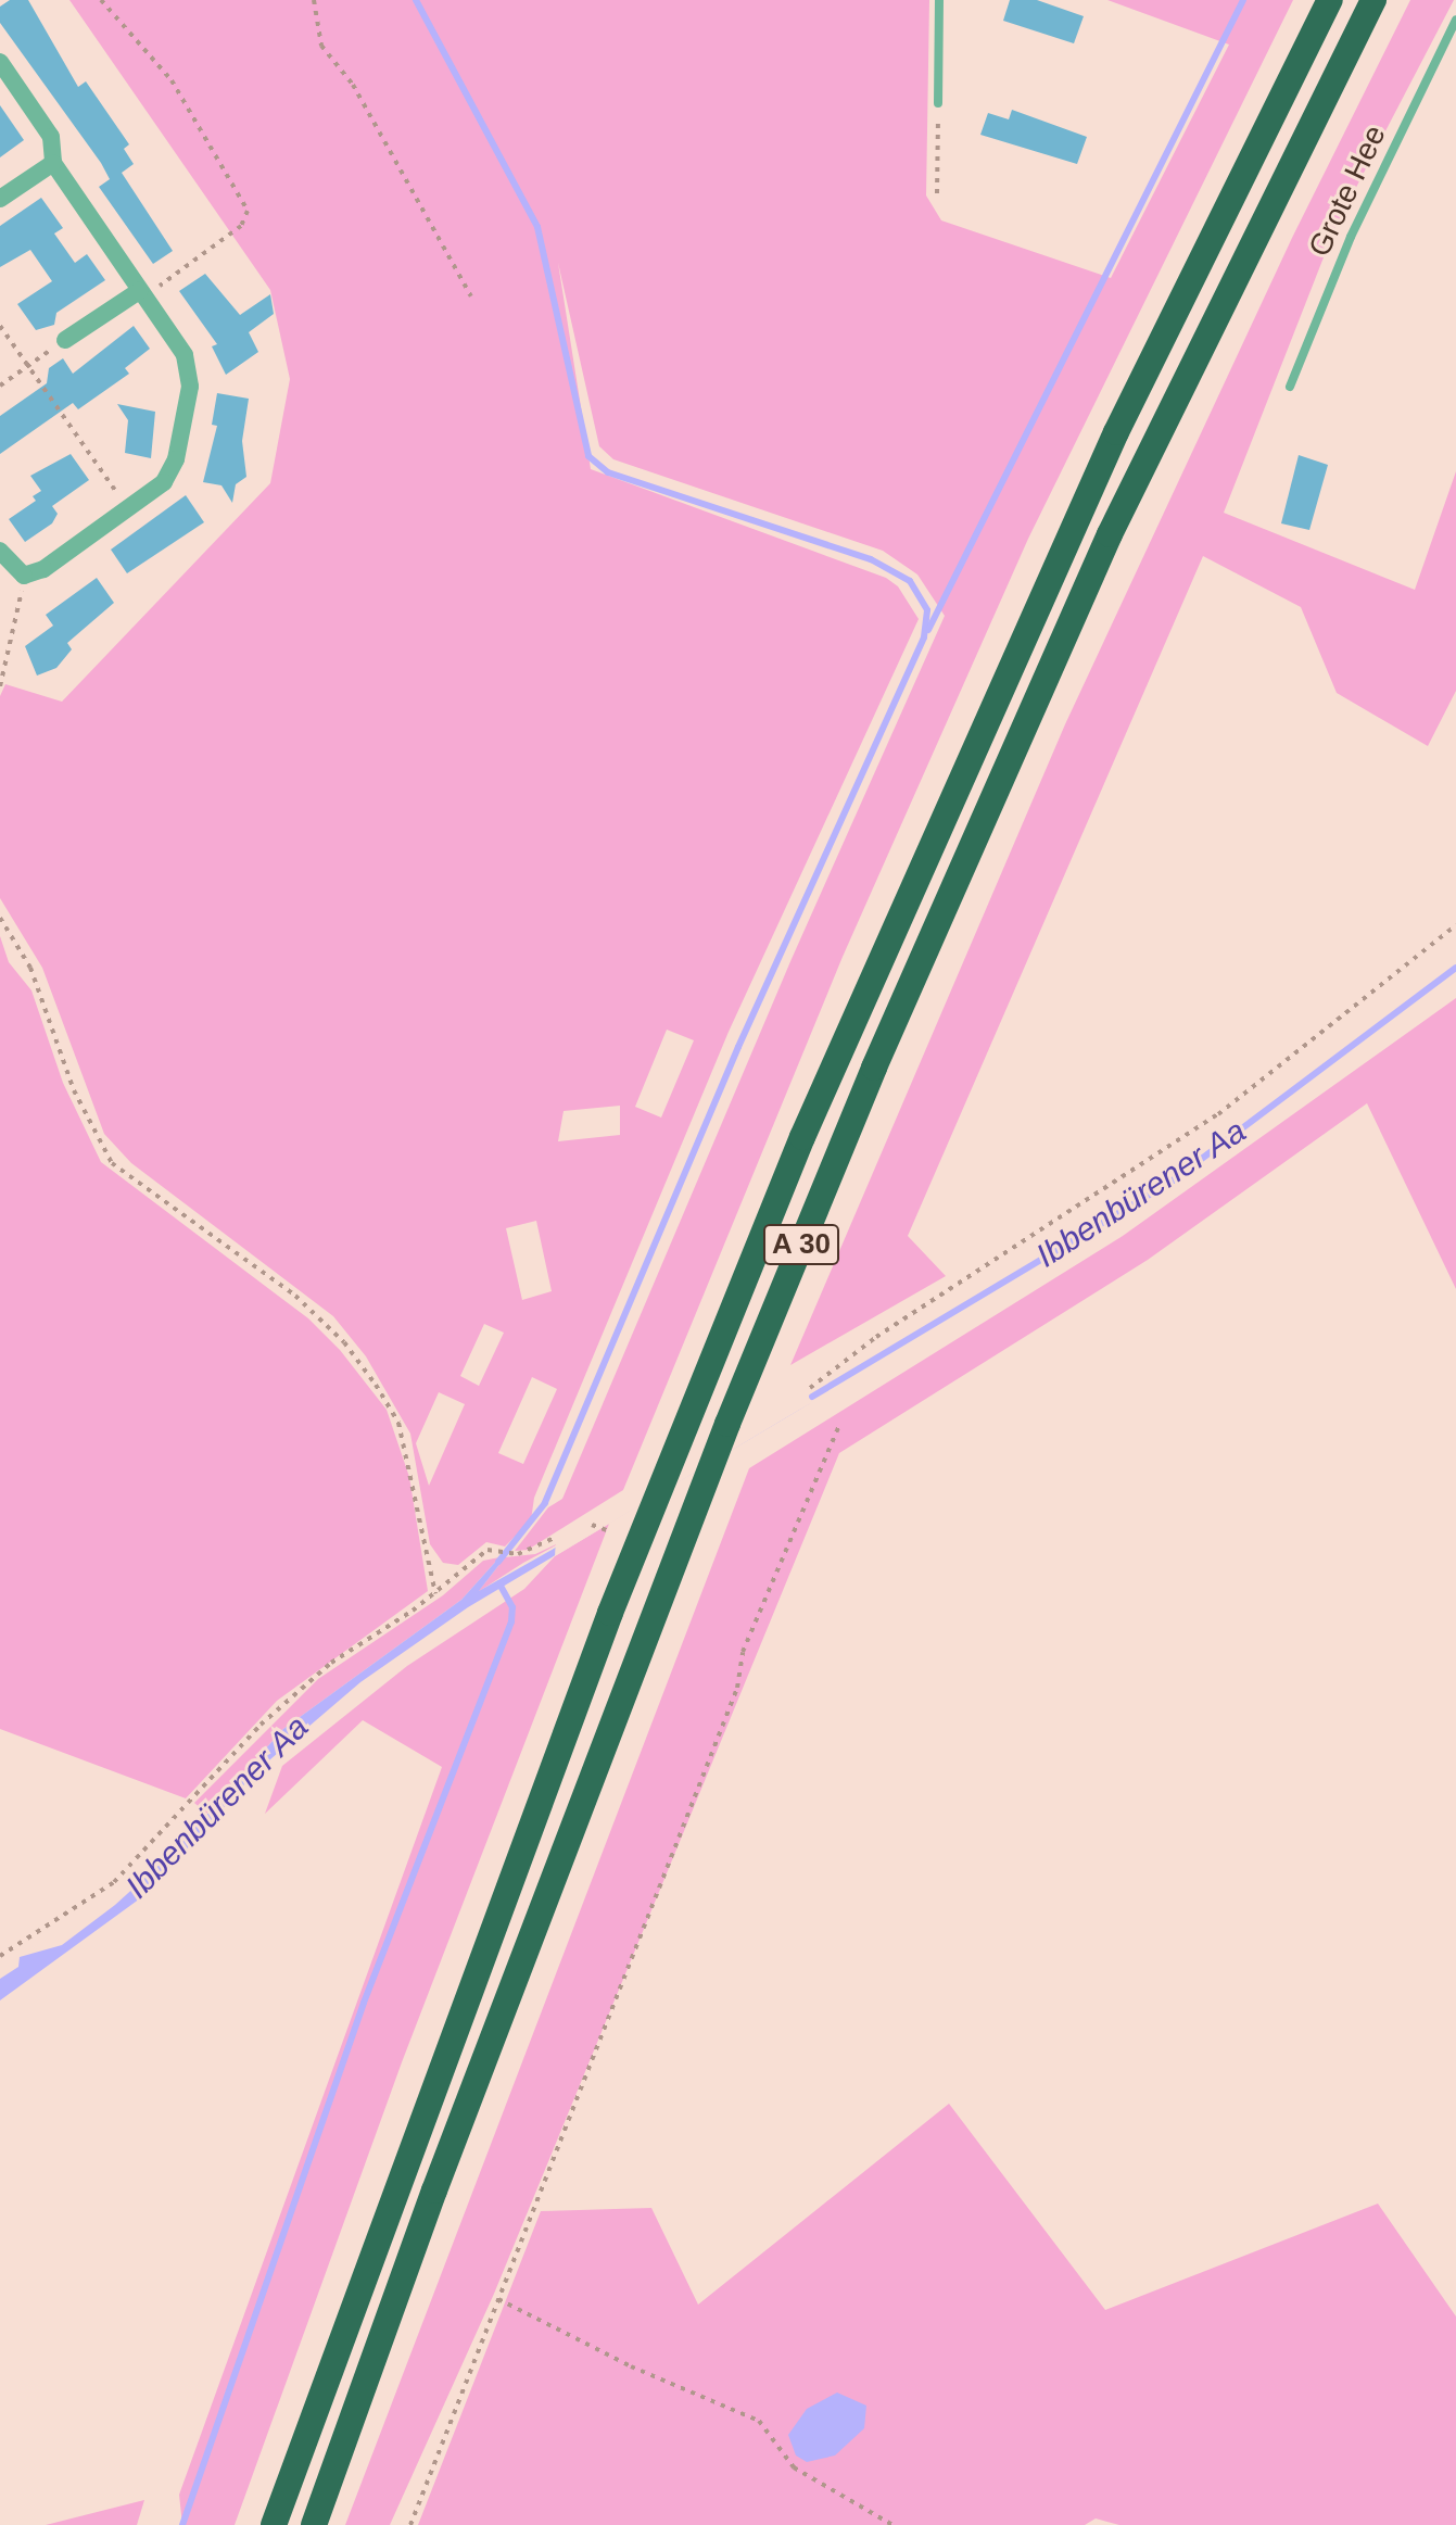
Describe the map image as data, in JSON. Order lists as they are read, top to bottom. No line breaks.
{"streets":{"highway":["A 30"],"lane":["Grote Hee"]},"water":["Ibbenbürener Aa"]}
